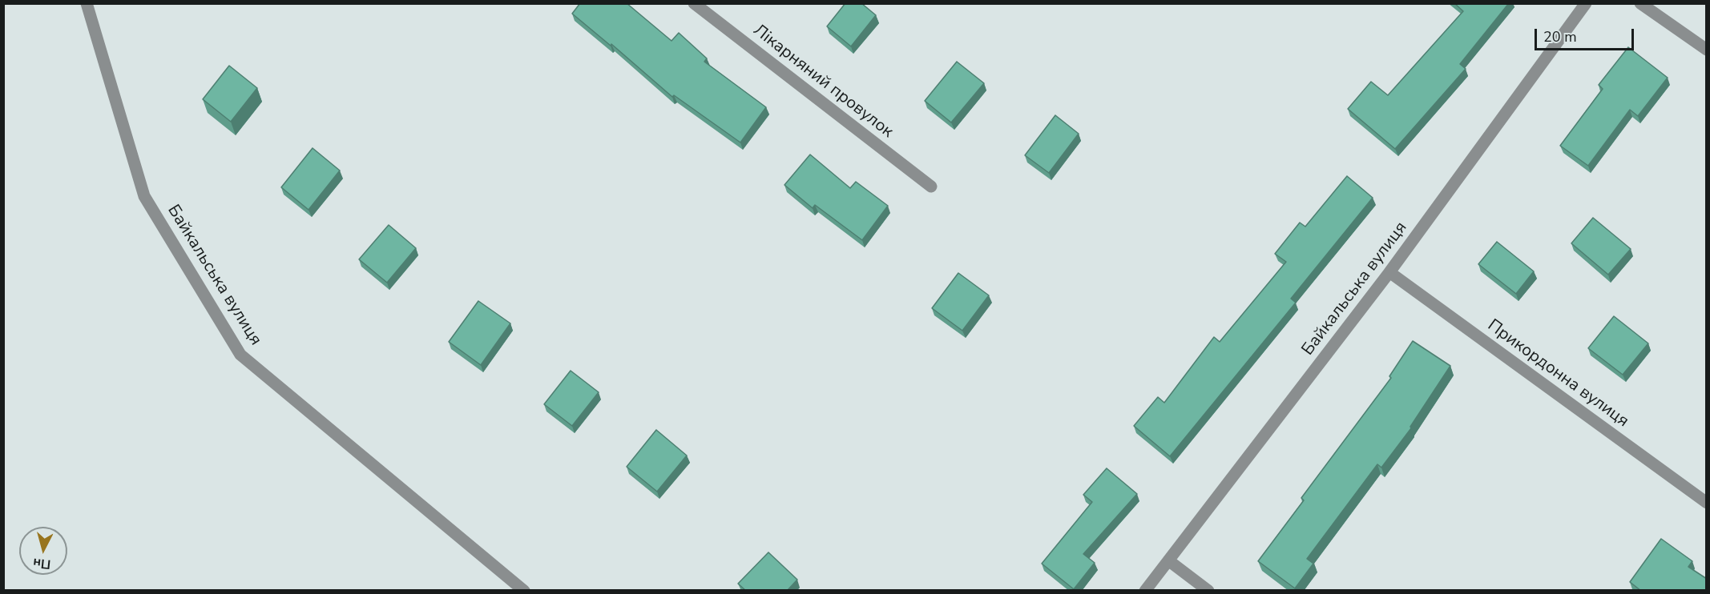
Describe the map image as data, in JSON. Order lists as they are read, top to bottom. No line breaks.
{"streets":{"street":["Лікарняний провулок","Байкальська вулиця","Прикордонна вулиця"]},"crossings":[["Байкальська вулиця","Прикордонна вулиця"]],"scale_bar":"20 m","north":"bottom"}
